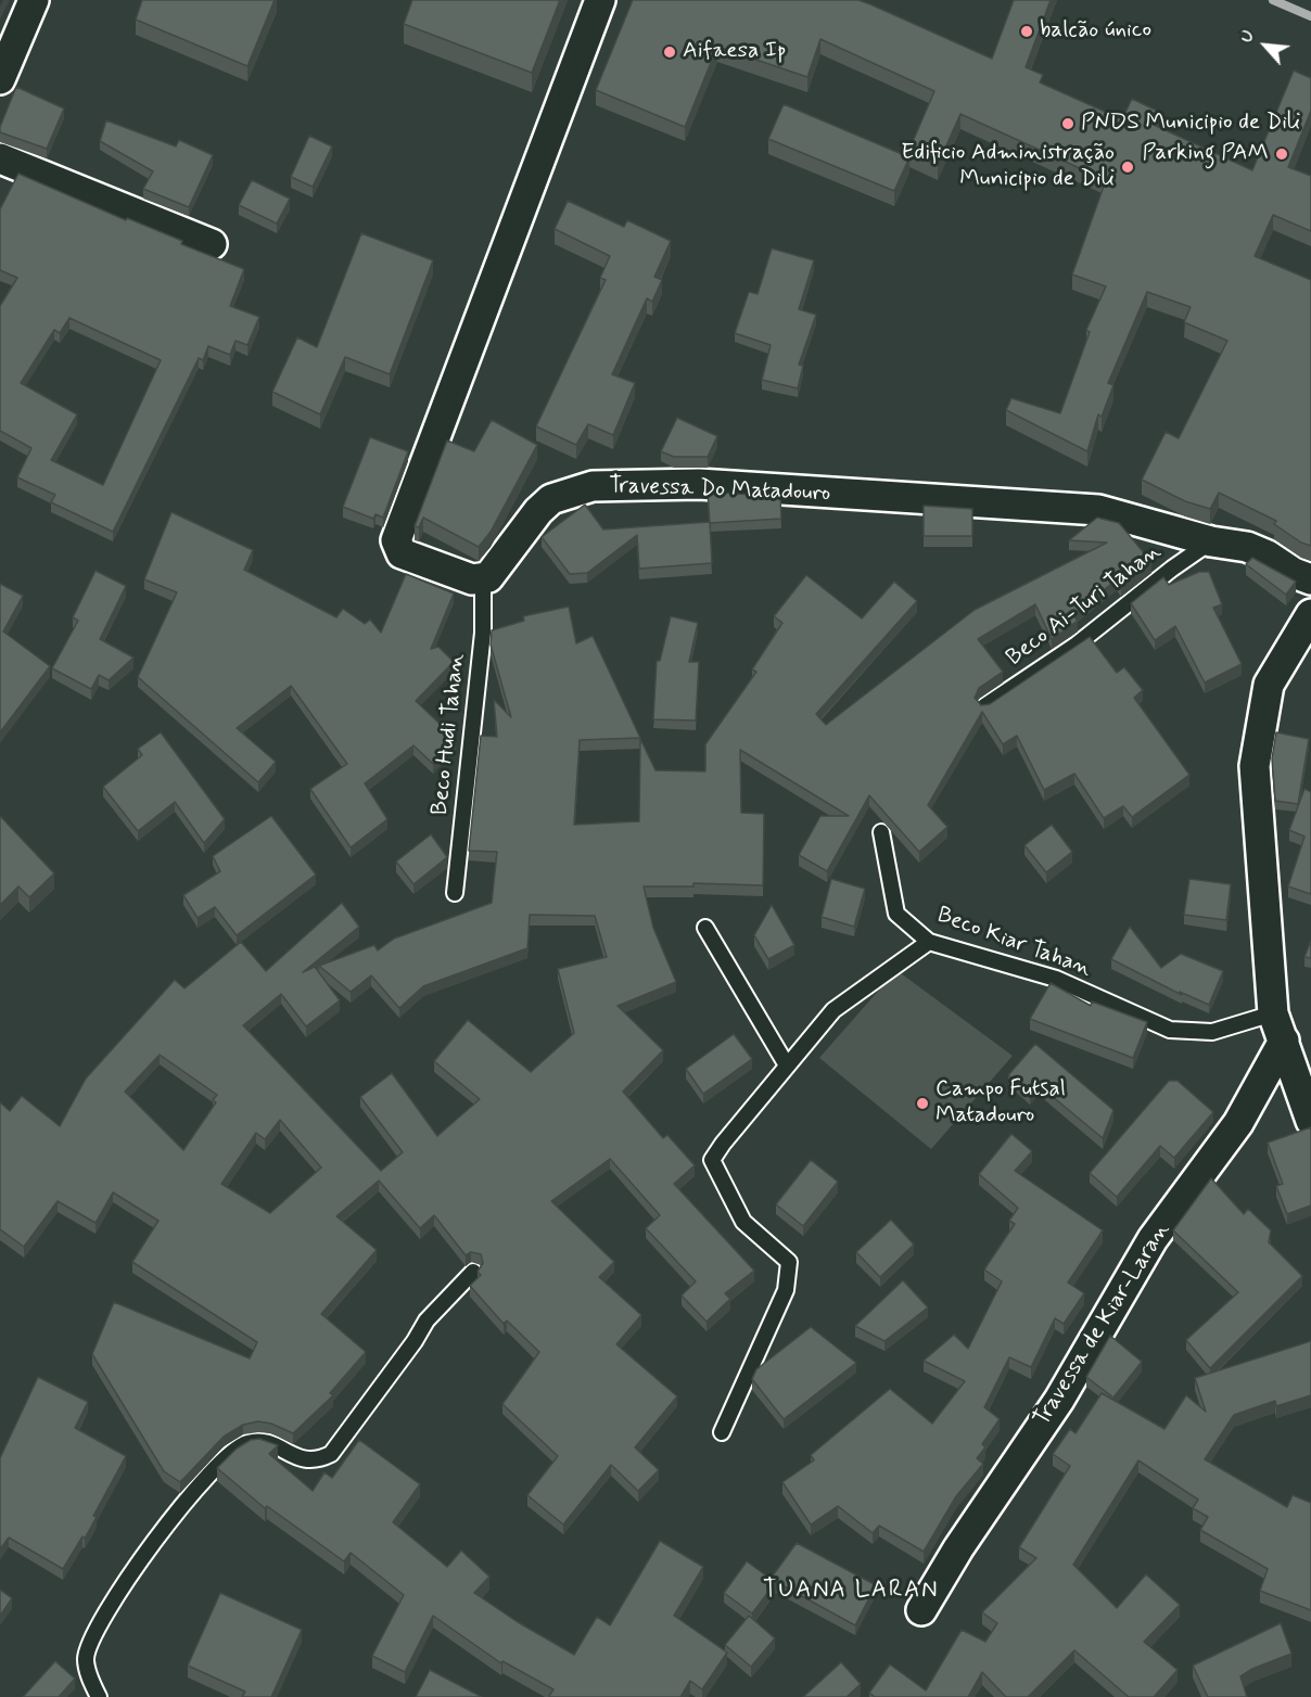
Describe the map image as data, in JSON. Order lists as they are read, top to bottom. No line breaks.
{"streets":{"street":["Travessa Do Matadouro","Travessa de Kiar-Laran"],"lane":["Beco Ai-Turi Tahan","Beco Hudi Tahan","Beco Kiar Tahan"]},"crossings":[["Travessa Do Matadouro","Beco Ai-Turi Tahan"],["Travessa Do Matadouro","Beco Hudi Tahan"],["Beco Kiar Tahan","Travessa de Kiar-Laran"]],"districts":["TUANA LARAN"],"places":["balcão único","Aifaesa Ip","PNDS Municipio de Dili","Parking PAM","Edificio Administração Municipio de Dili","Campo Futsal Matadouro"],"north":"top left"}
